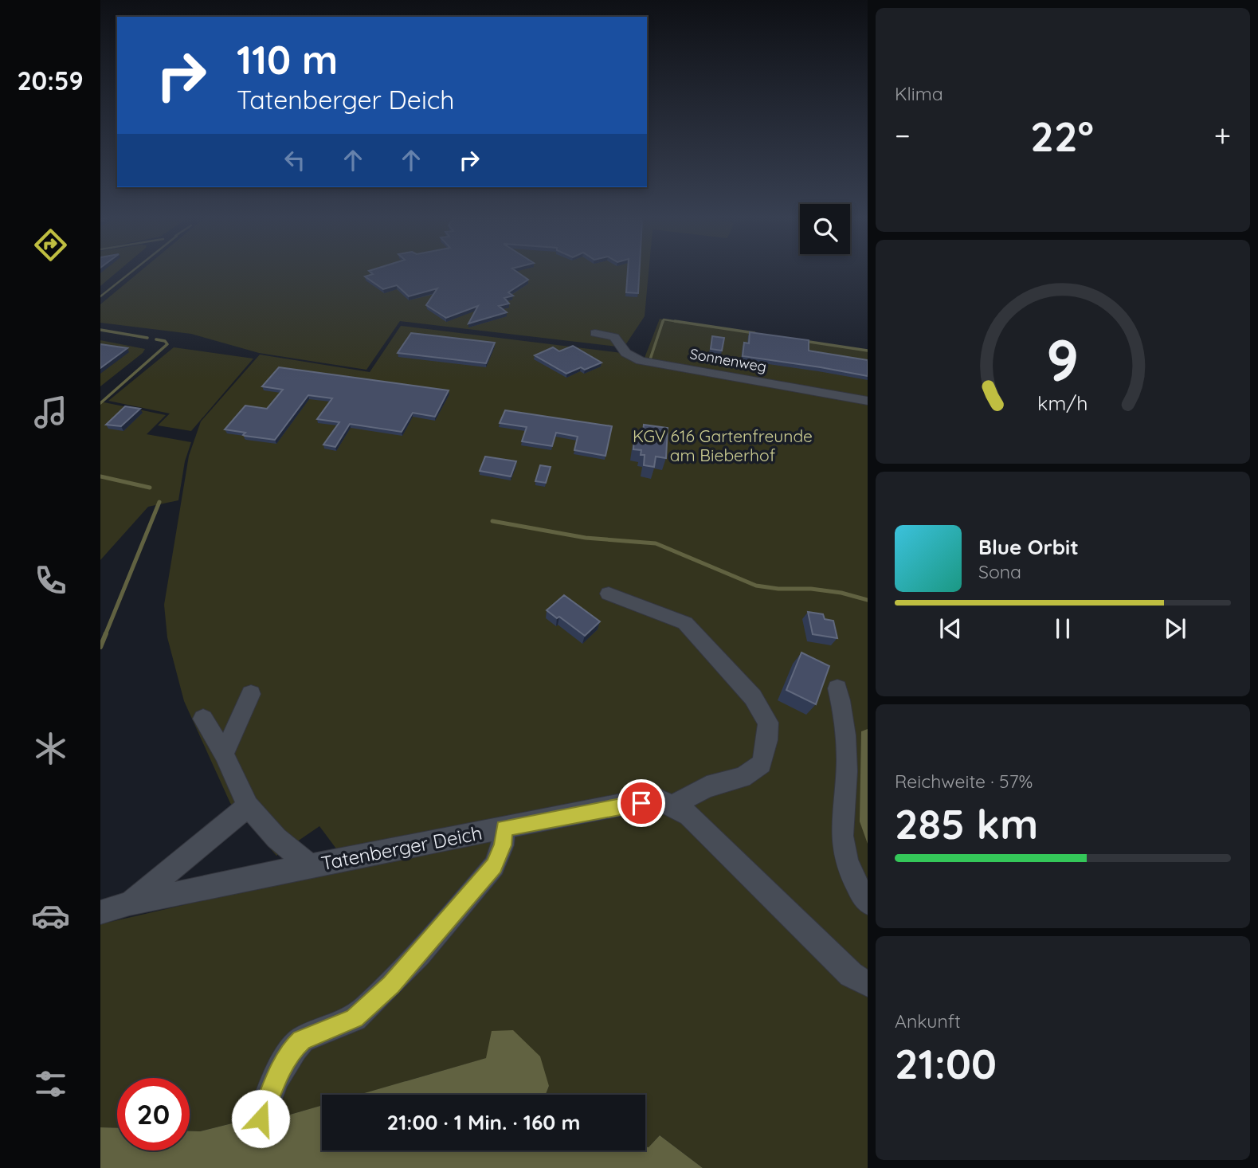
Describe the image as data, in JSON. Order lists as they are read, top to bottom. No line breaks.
{"streets":{"street":["Sonnenweg","Tatenberger Deich"]},"parks":["KGV 616 Gartenfreunde am Bieberhof"],"page":{"tabs":"20:59","tile":["Klima",["Reichweite · 57%","285 km"],["Ankunft","21:00"]],"turn":["110 m","Tatenberger Deich"],"heat":["−","22°","+"],"song":["Blue Orbit","Sona"],"limit":"20","trip":"21:00 · 1 Min. · 160 m","gauge":["9","km/h"]}}
